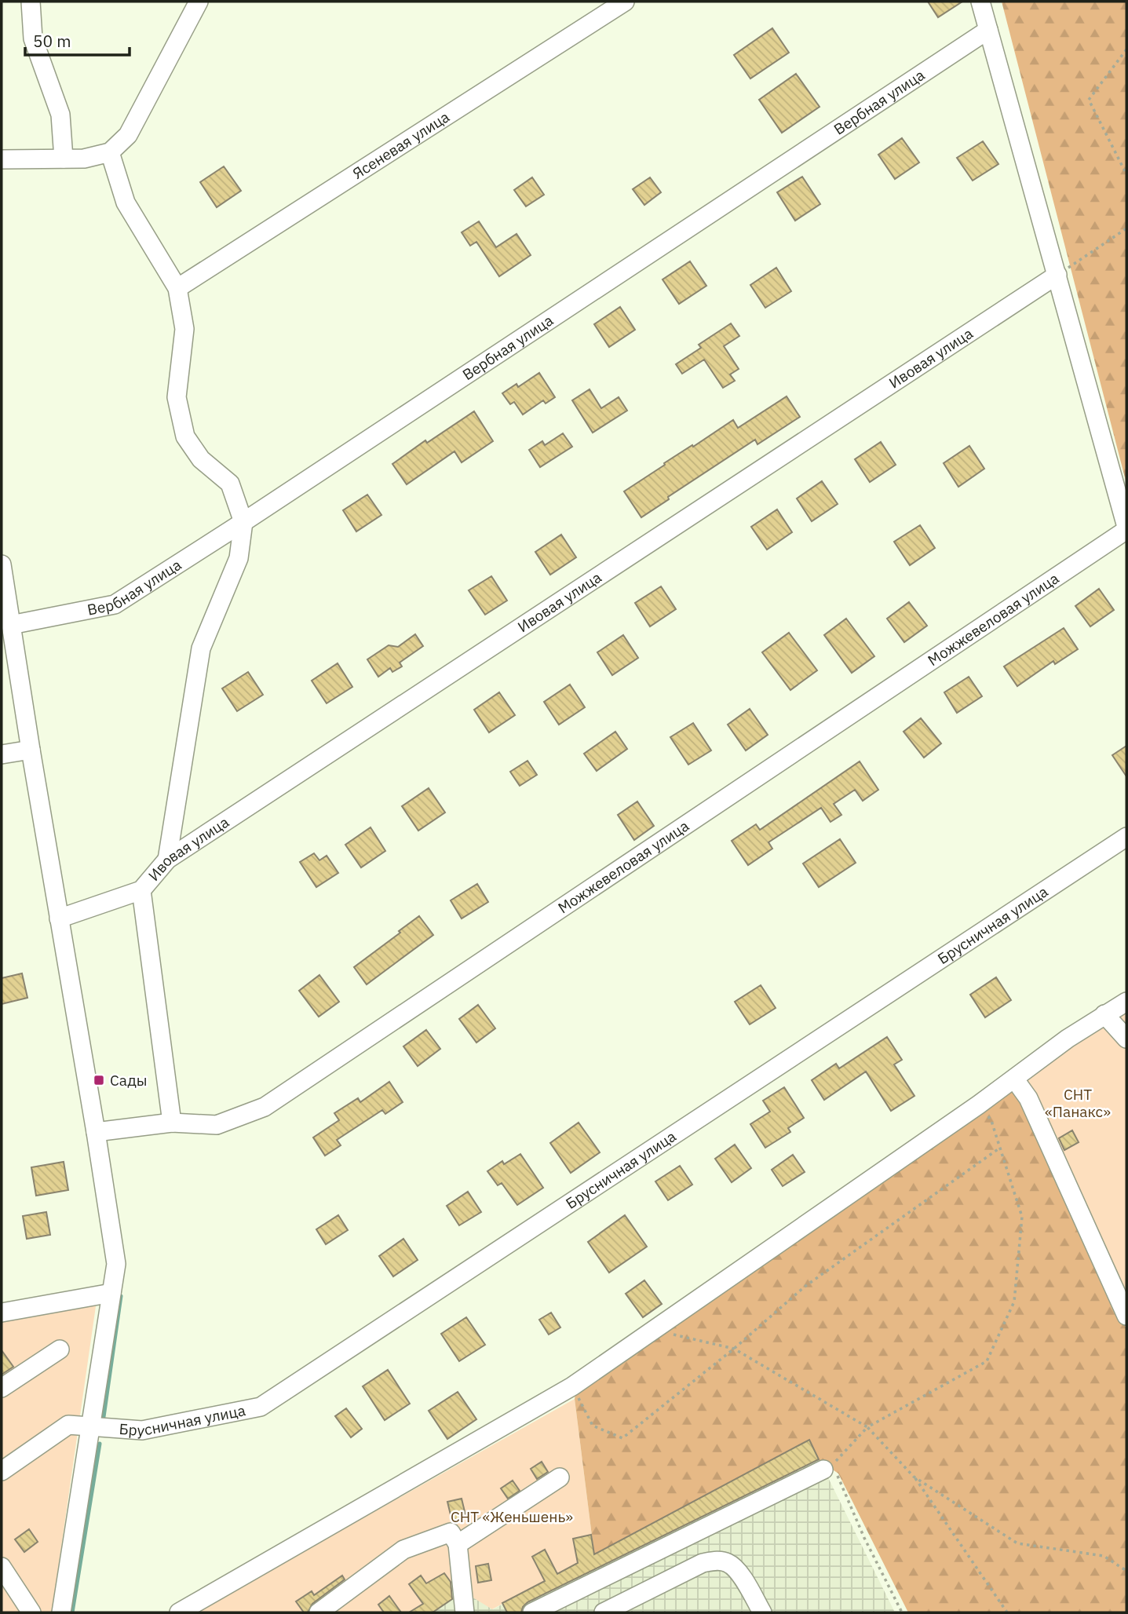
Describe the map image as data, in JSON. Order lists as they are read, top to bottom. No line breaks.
{"streets":{"street":["Вербная улица","Ясеневая улица","Ивовая улица","Можжевеловая улица","Брусничная улица"]},"parks":["СНТ «Панакс»","СНТ «Женьшень»"],"places":{"transit":["Сады"]},"scale_bar":"50 m"}
